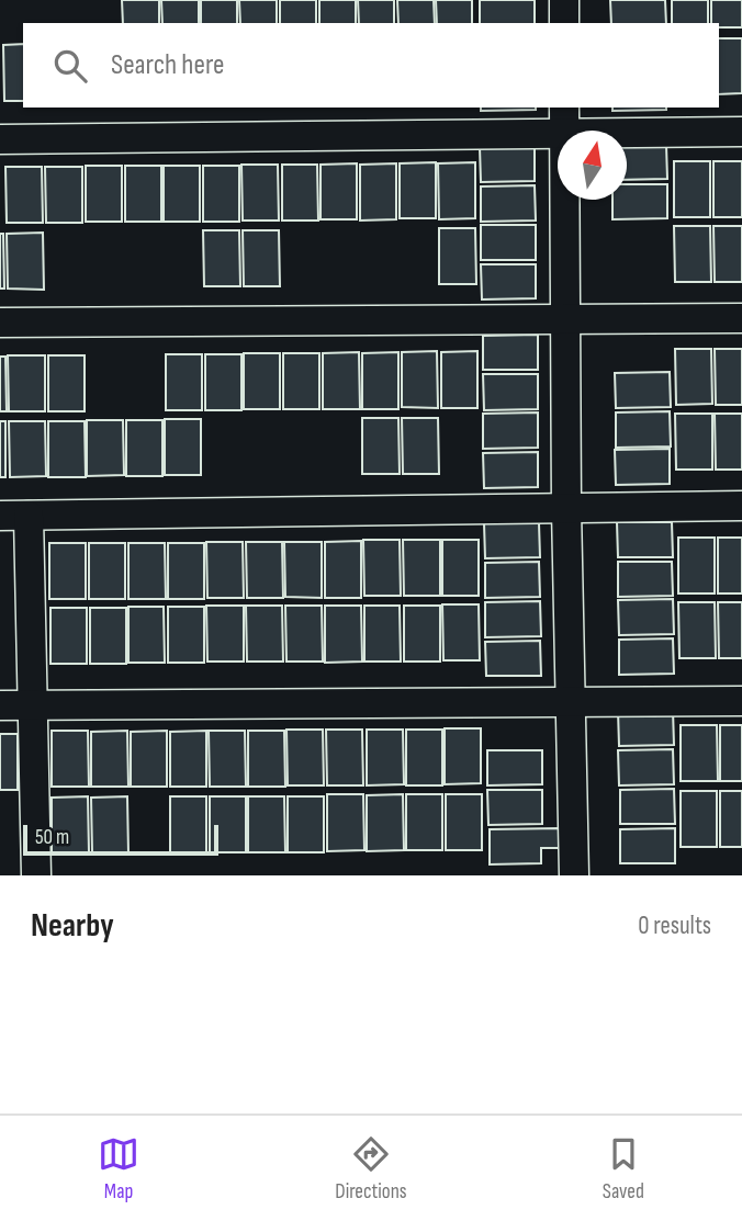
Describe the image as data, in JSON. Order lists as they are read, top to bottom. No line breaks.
{"scale_bar":"50 m","north":"top","page":{"search":"Search here","scale":"50 m","heading":["Nearby","0 results"],"nav":["Map","Directions","Saved"]}}
